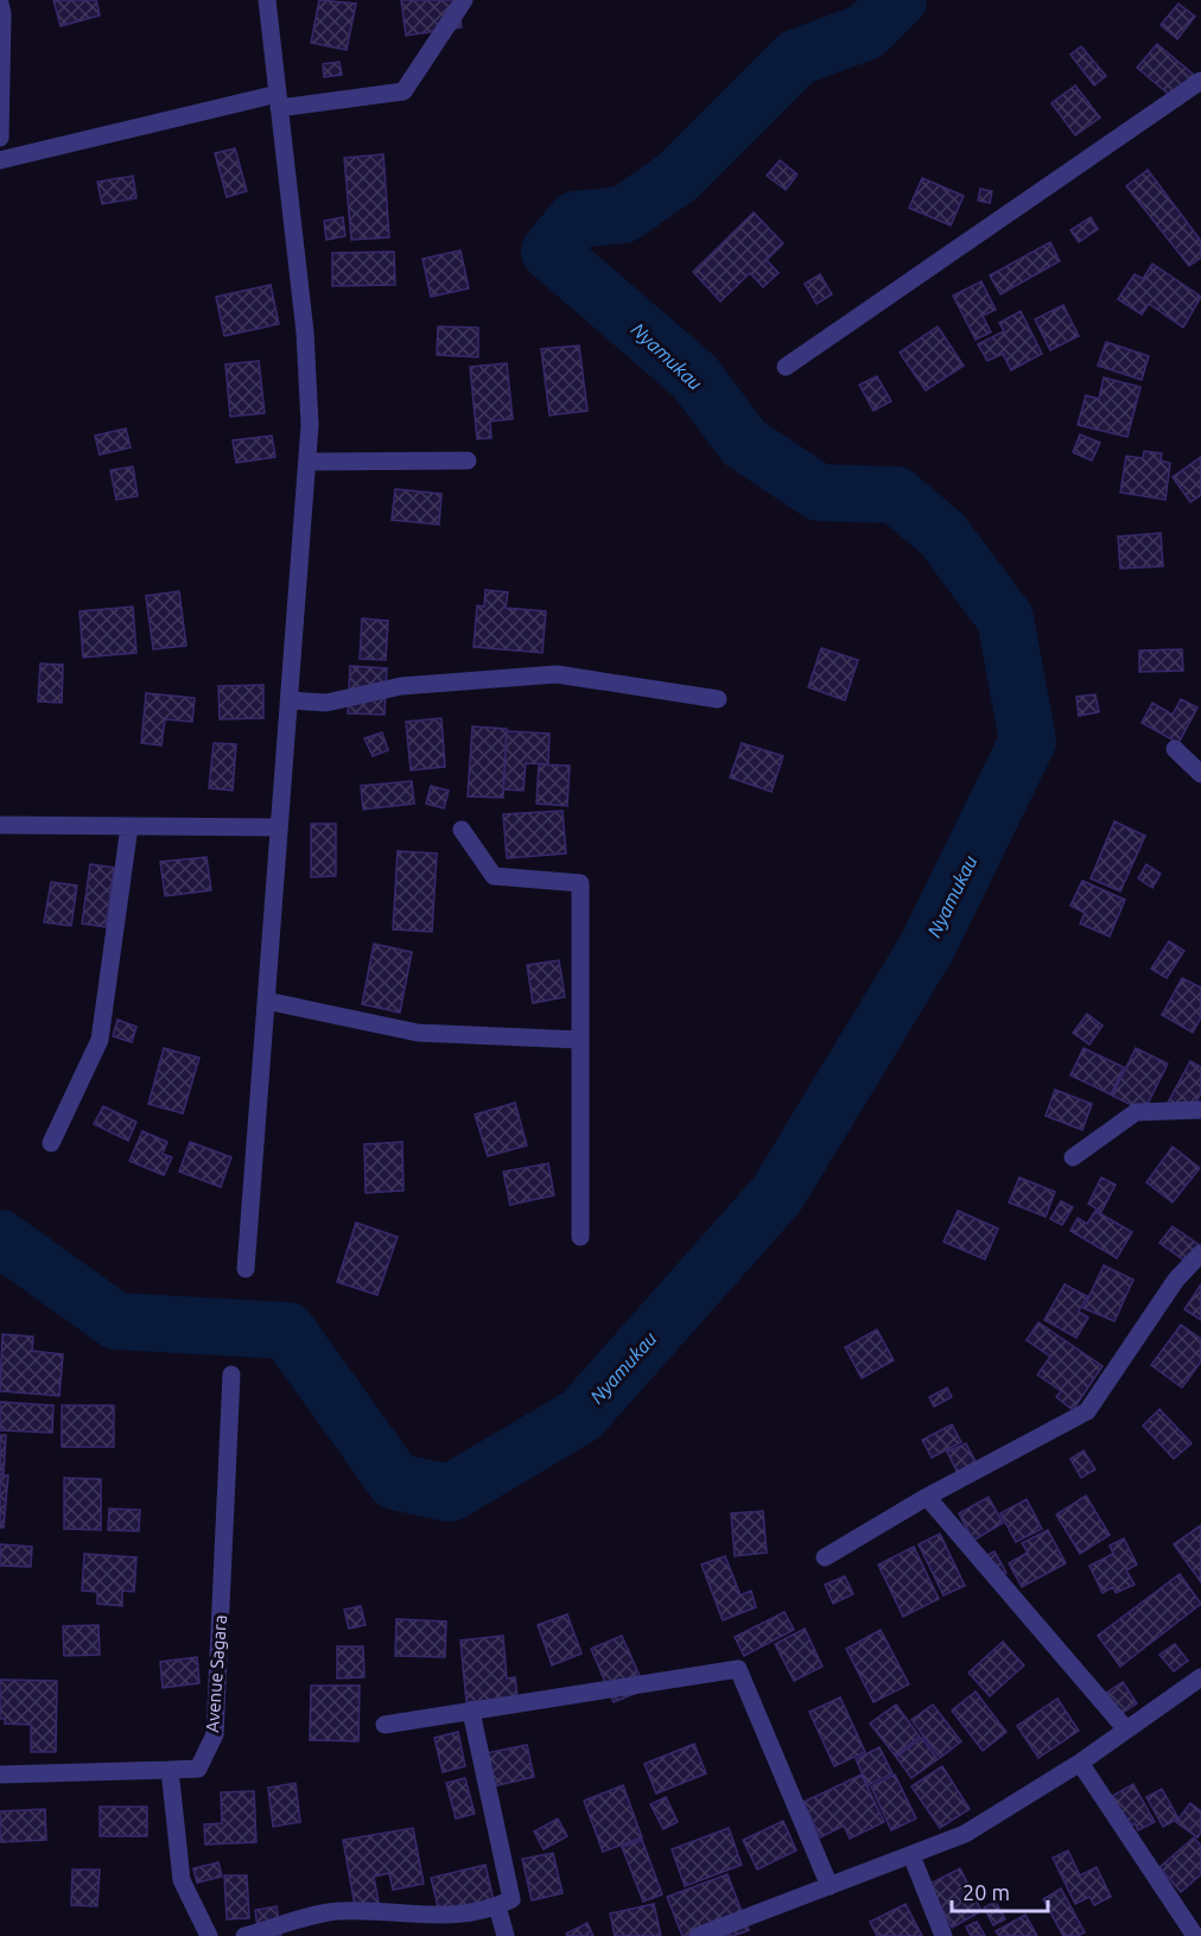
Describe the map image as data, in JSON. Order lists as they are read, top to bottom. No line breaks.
{"streets":{"street":["Avenue Sagara"]},"water":["Nyamukau"],"scale_bar":"20 m"}
